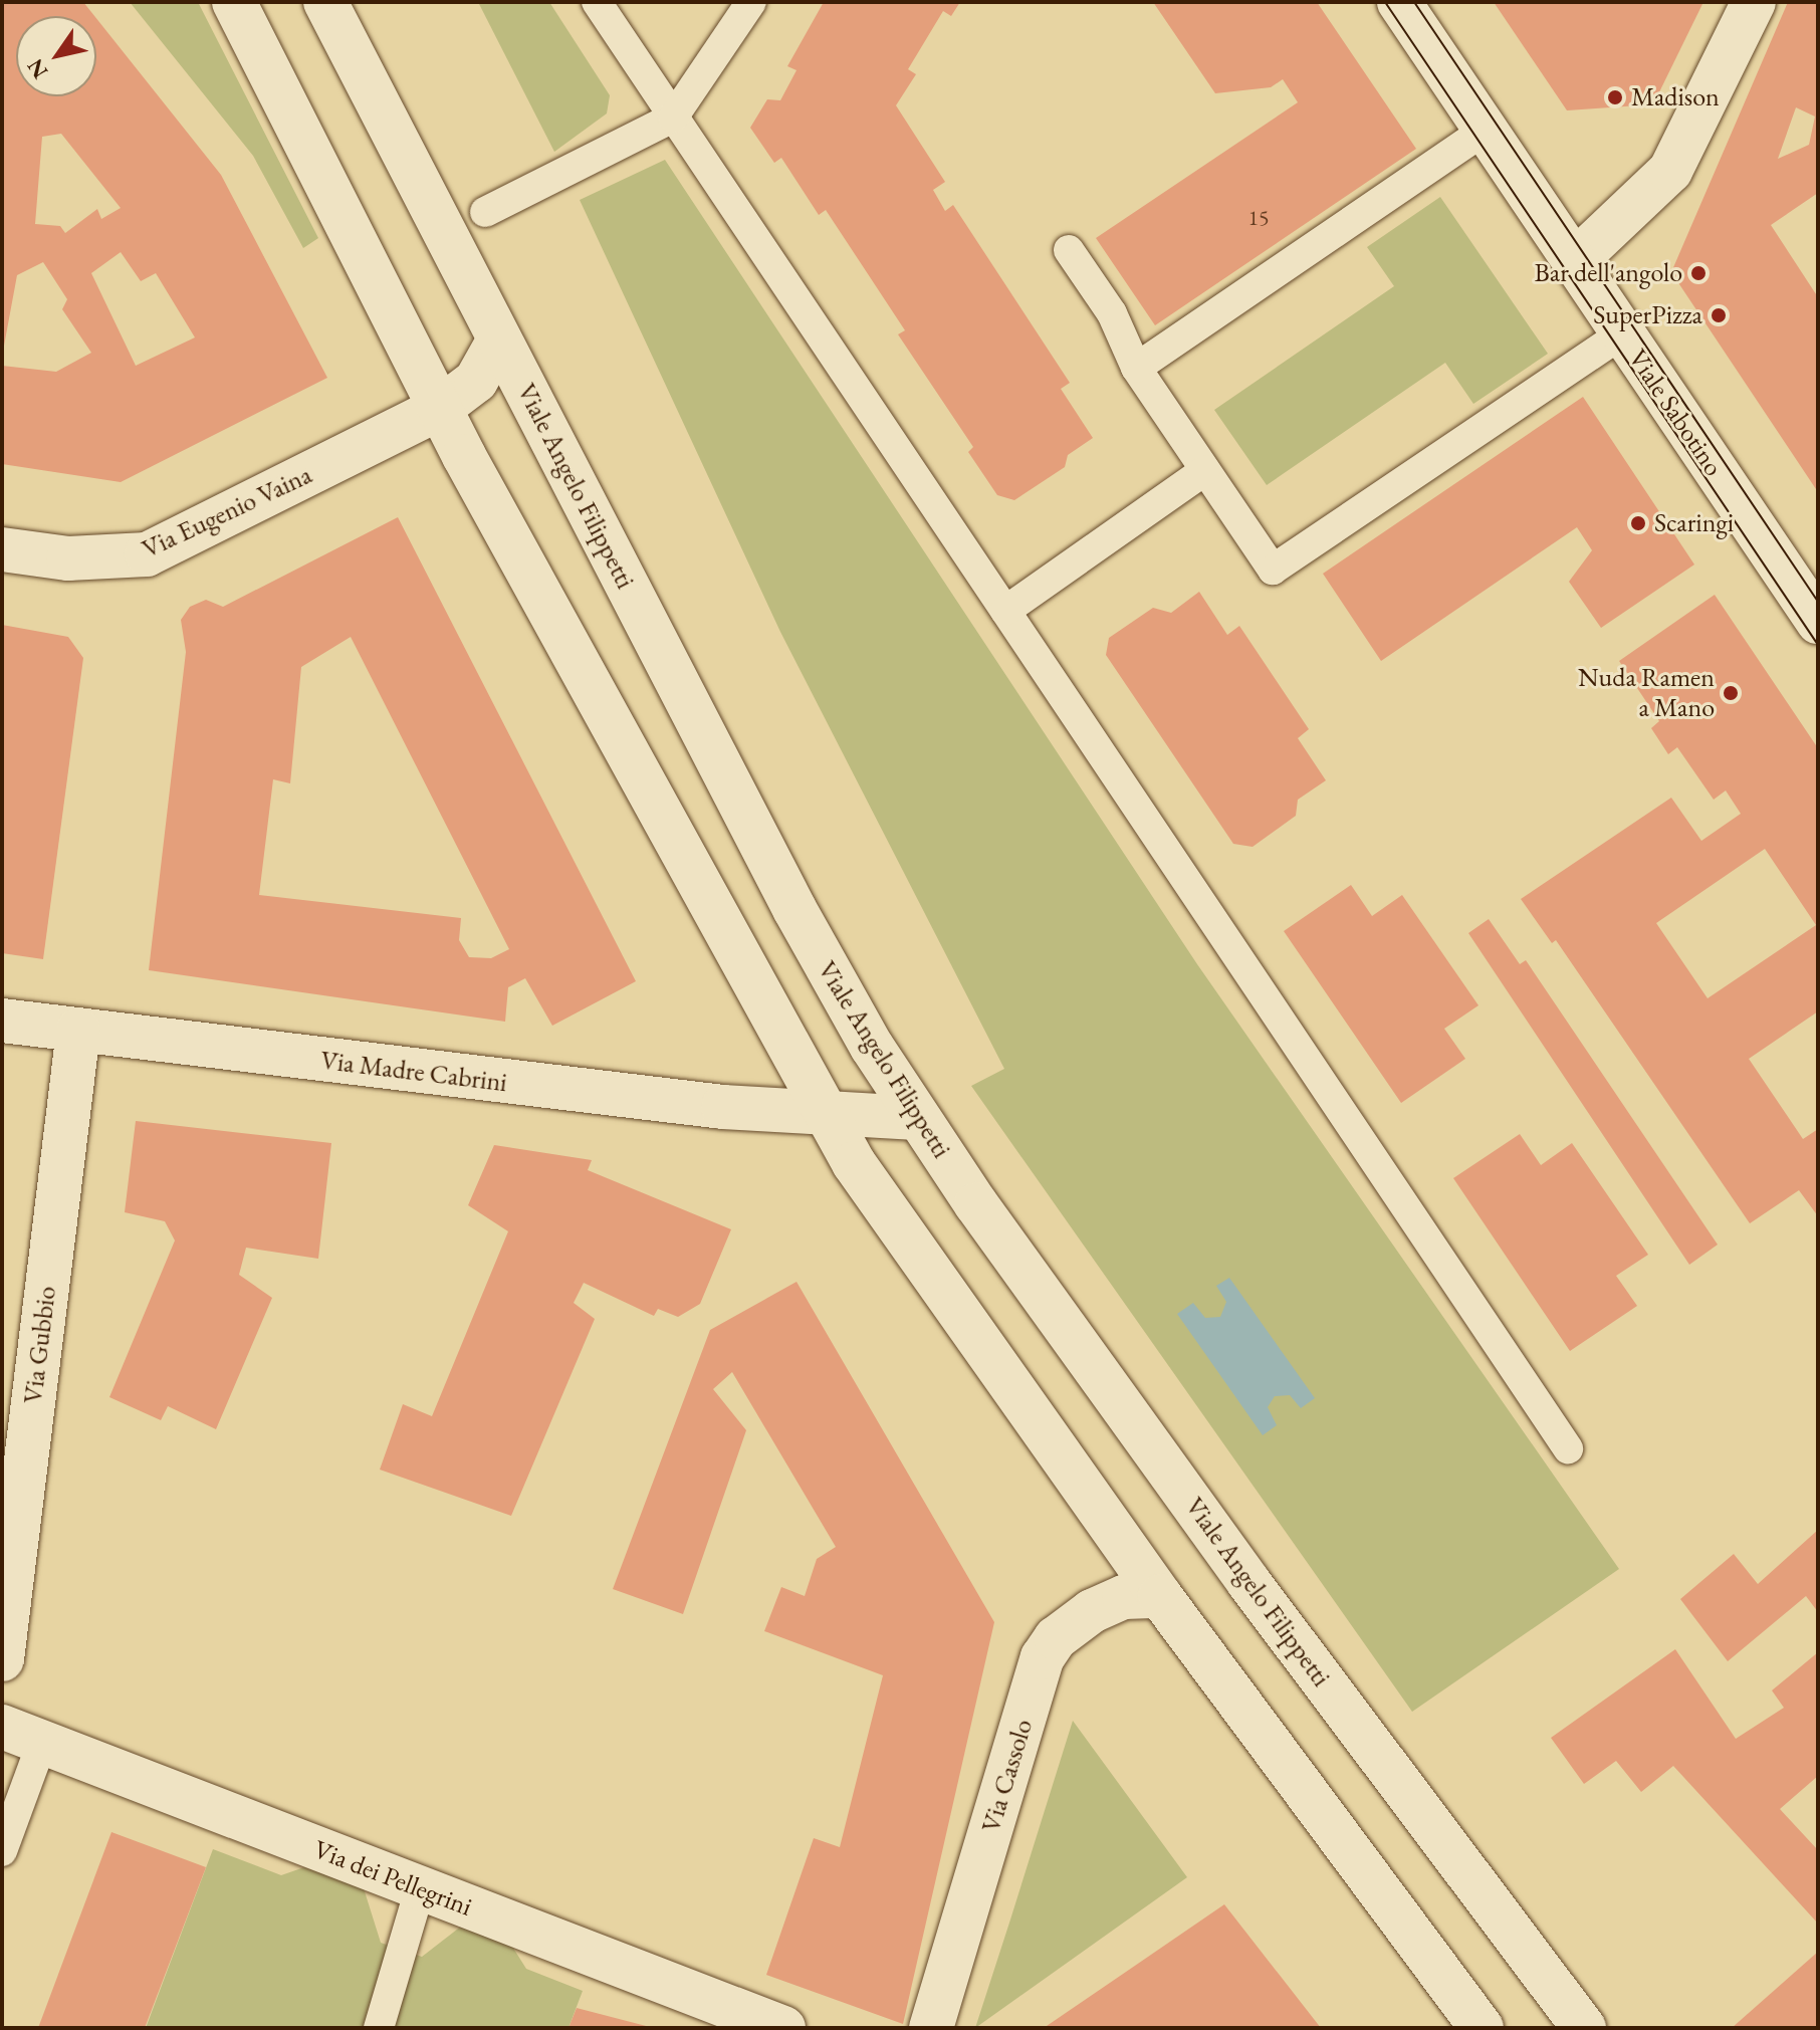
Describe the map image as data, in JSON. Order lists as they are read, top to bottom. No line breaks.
{"streets":{"main road":["Viale Sabotino","Viale Angelo Filippetti","Via Eugenio Vaina","Via Madre Cabrini","Via Gubbio","Via Cassolo","Via dei Pellegrini"]},"crossings":[["Viale Angelo Filippetti","Via Eugenio Vaina"],["Viale Angelo Filippetti","Via Madre Cabrini"],["Via Madre Cabrini","Via Gubbio"]],"places":["Madison","Bar dell'angolo","SuperPizza","Scaringi","Nuda Ramen a Mano"],"house_numbers":["15"],"north":"bottom left"}
